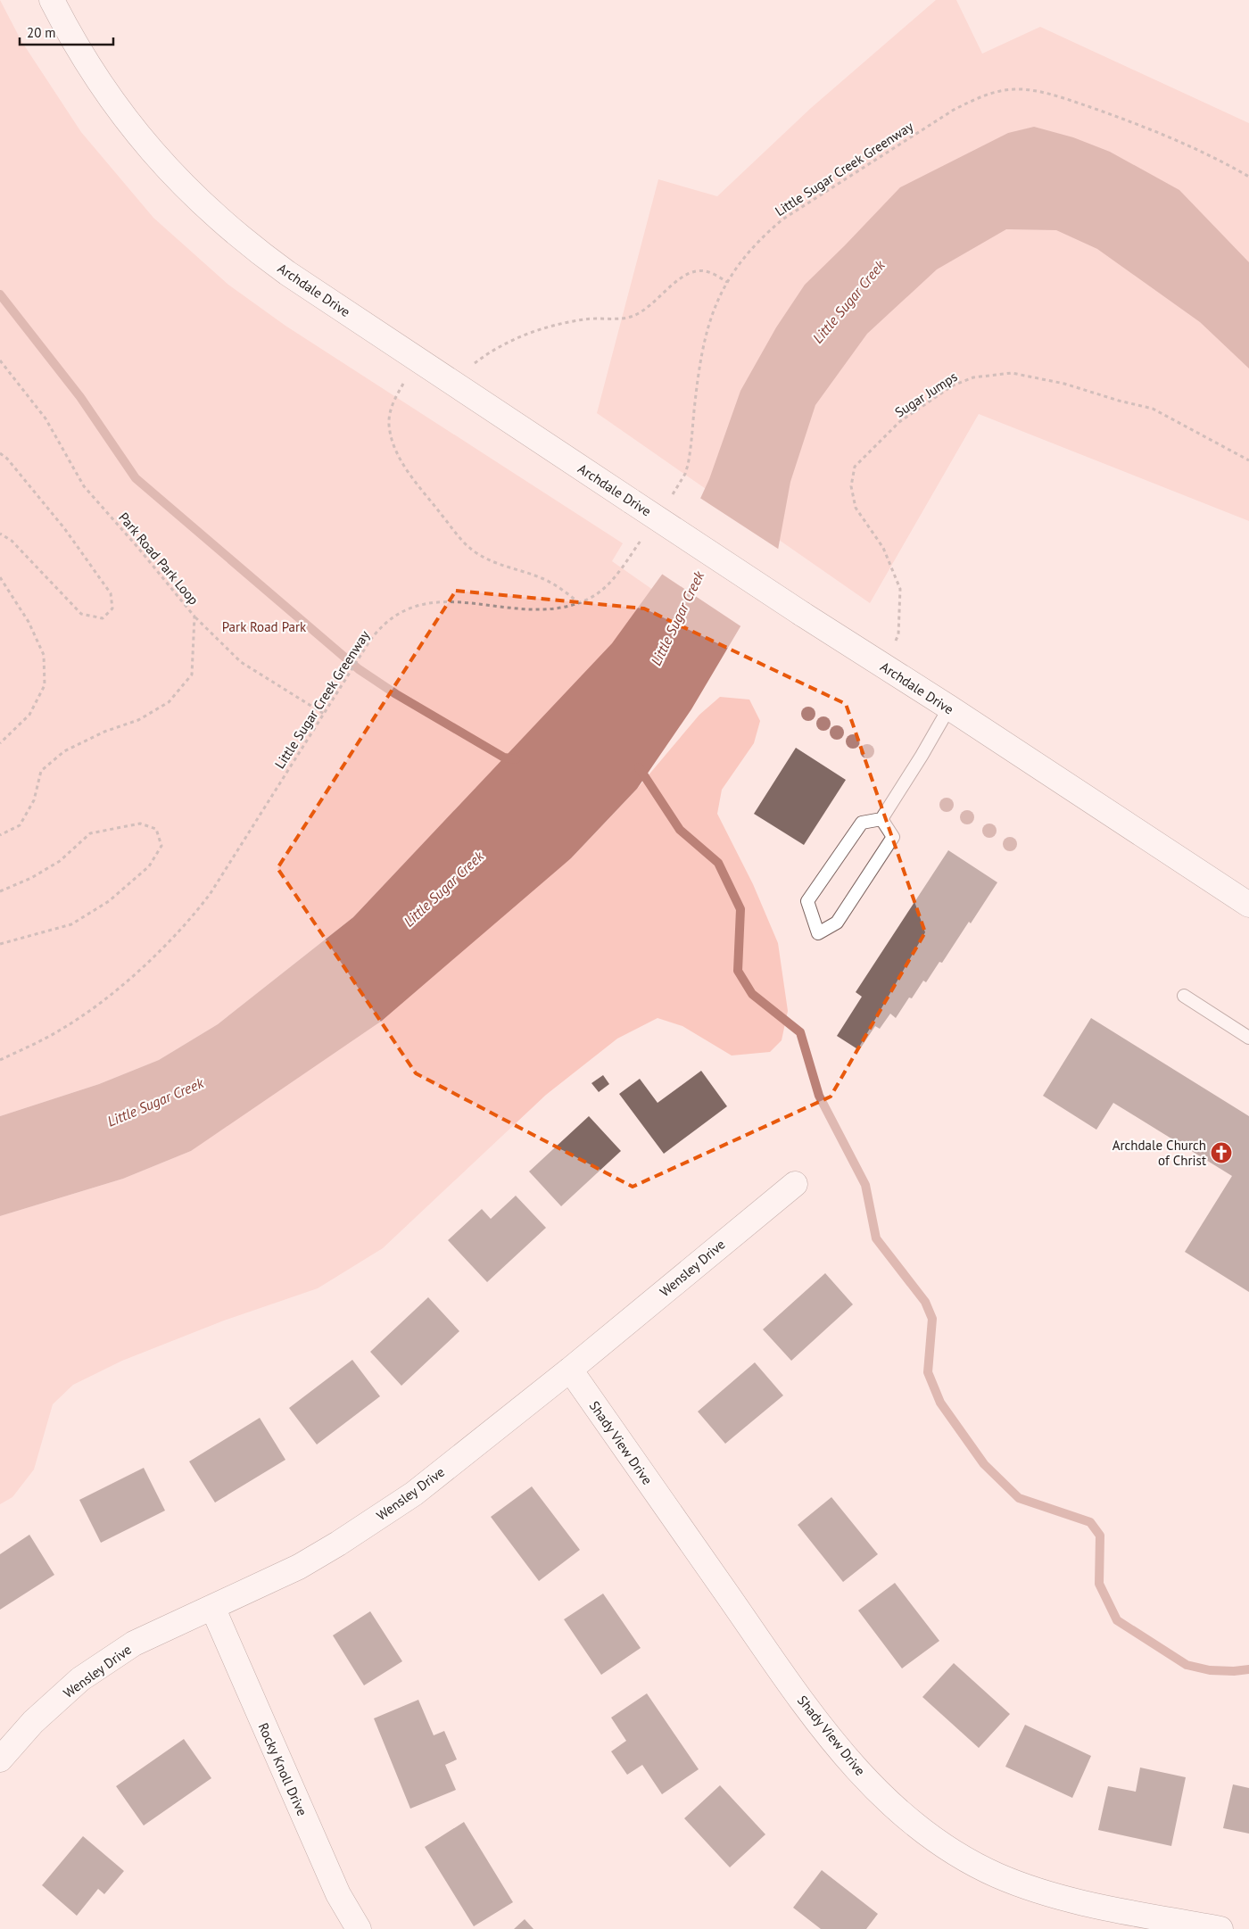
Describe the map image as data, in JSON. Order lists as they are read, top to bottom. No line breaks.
{"streets":{"street":["Archdale Drive","Wensley Drive","Shady View Drive","Rocky Knoll Drive"],"path":["Little Sugar Creek Greenway","Sugar Jumps","Park Road Park Loop"]},"crossings":[["Archdale Drive","Sugar Jumps"],["Wensley Drive","Shady View Drive"],["Wensley Drive","Rocky Knoll Drive"]],"water":["Little Sugar Creek"],"parks":["Park Road Park"],"places":{"church":["Archdale Church of Christ"]},"scale_bar":"20 m"}
